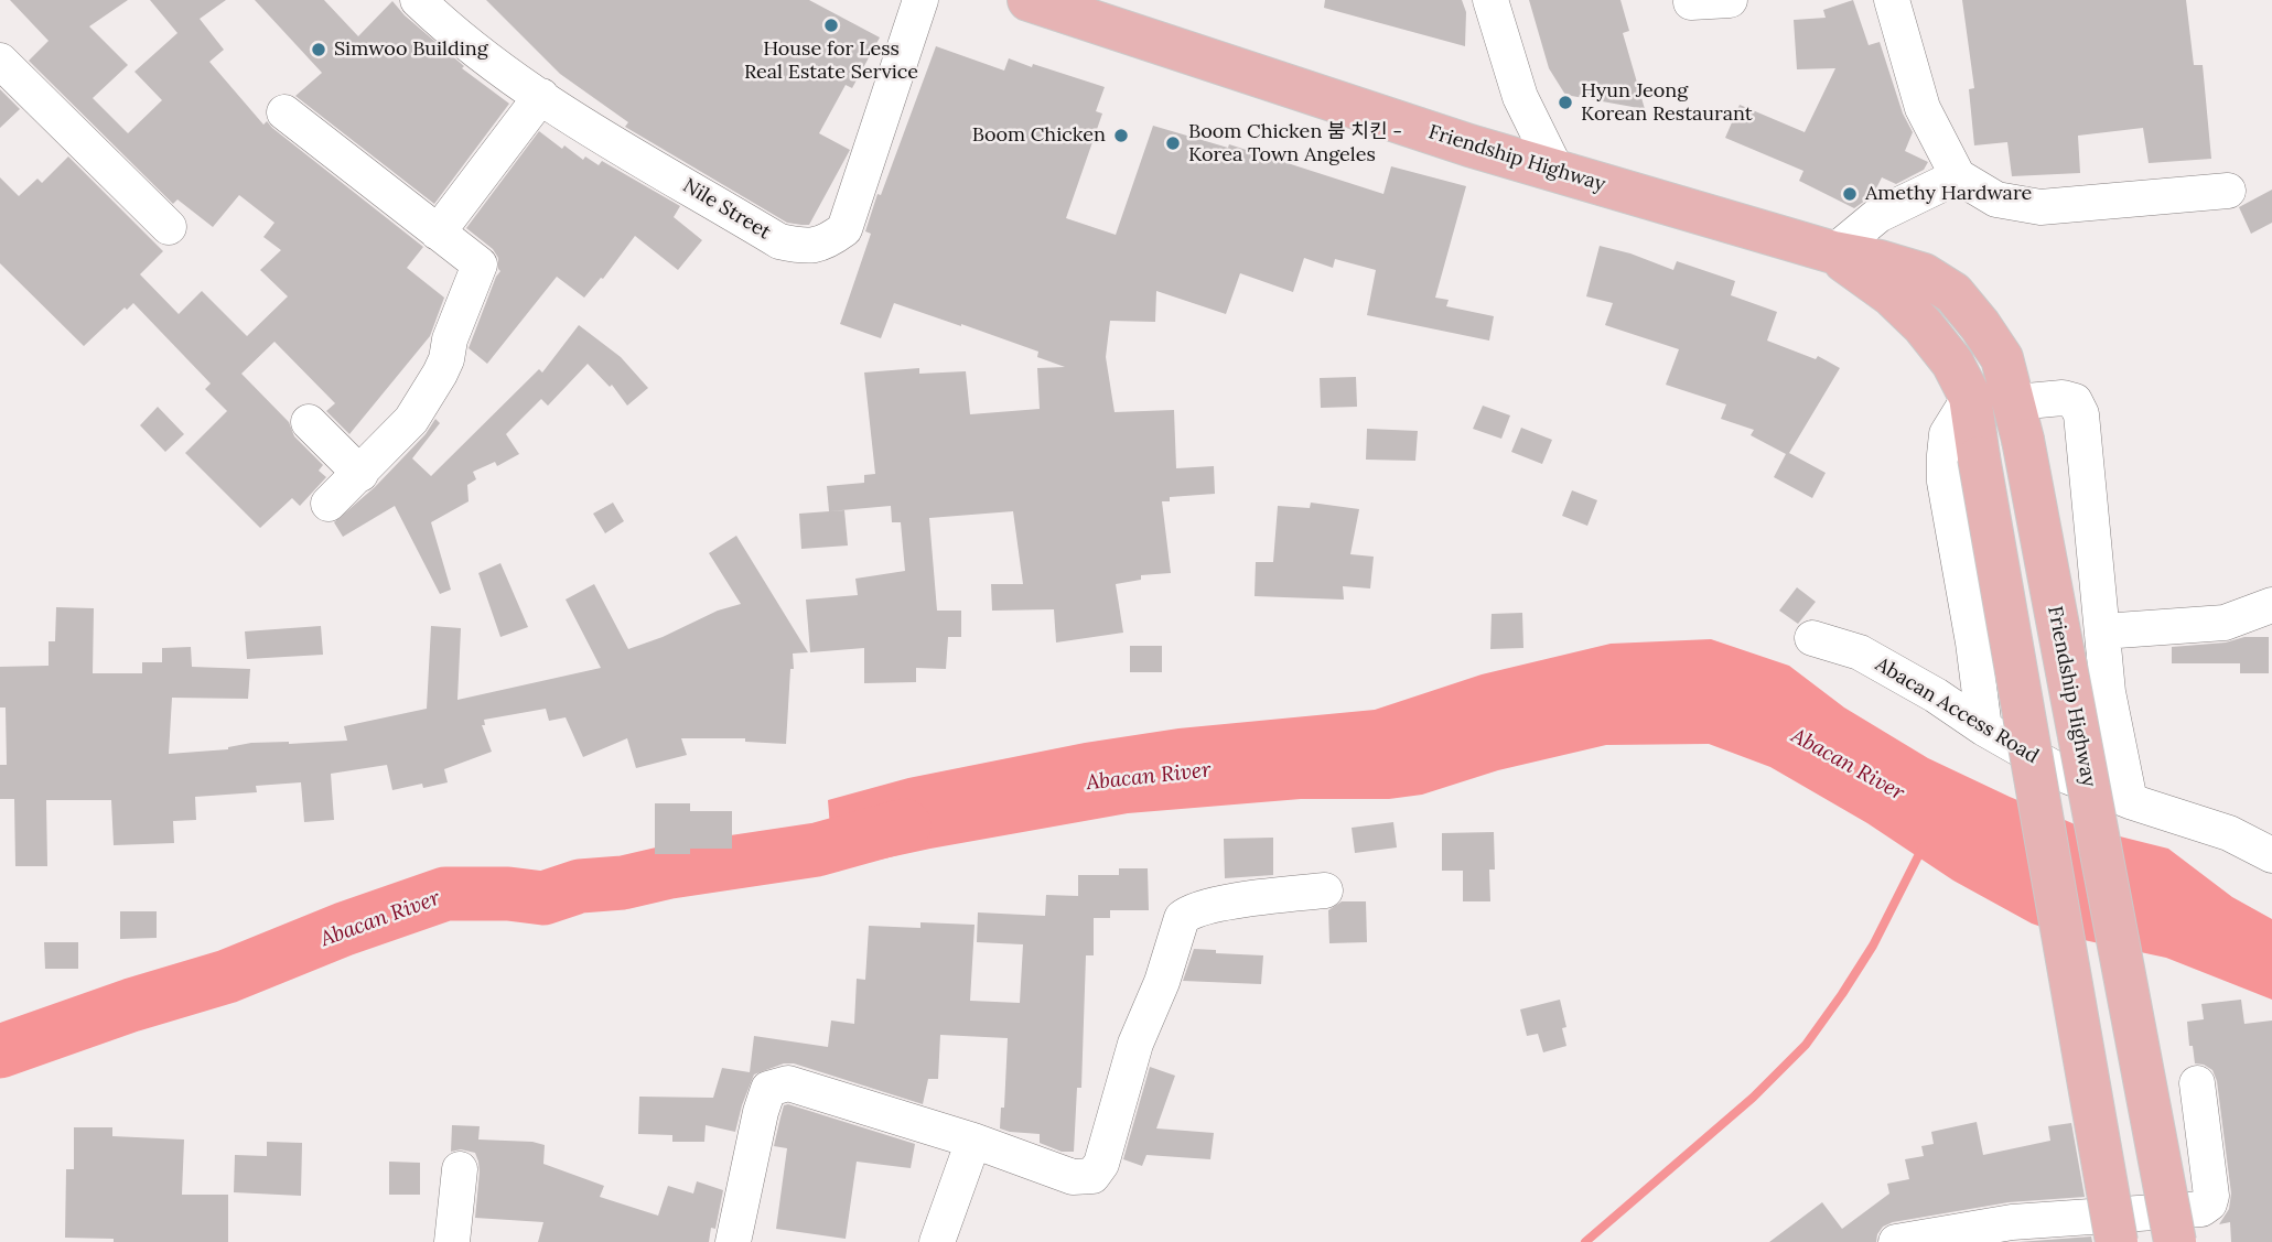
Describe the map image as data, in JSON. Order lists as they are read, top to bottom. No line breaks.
{"streets":{"main road":["Friendship Highway"],"street":["Nile Street","Abacan Access Road"]},"water":["Abacan River"],"places":["House for Less Real Estate Service","Simwoo Building","Hyun Jeong Korean Restaurant","Boom Chicken","Boom Chicken 붐 치킨 - Korea Town Angeles","Amethy Hardware"]}
